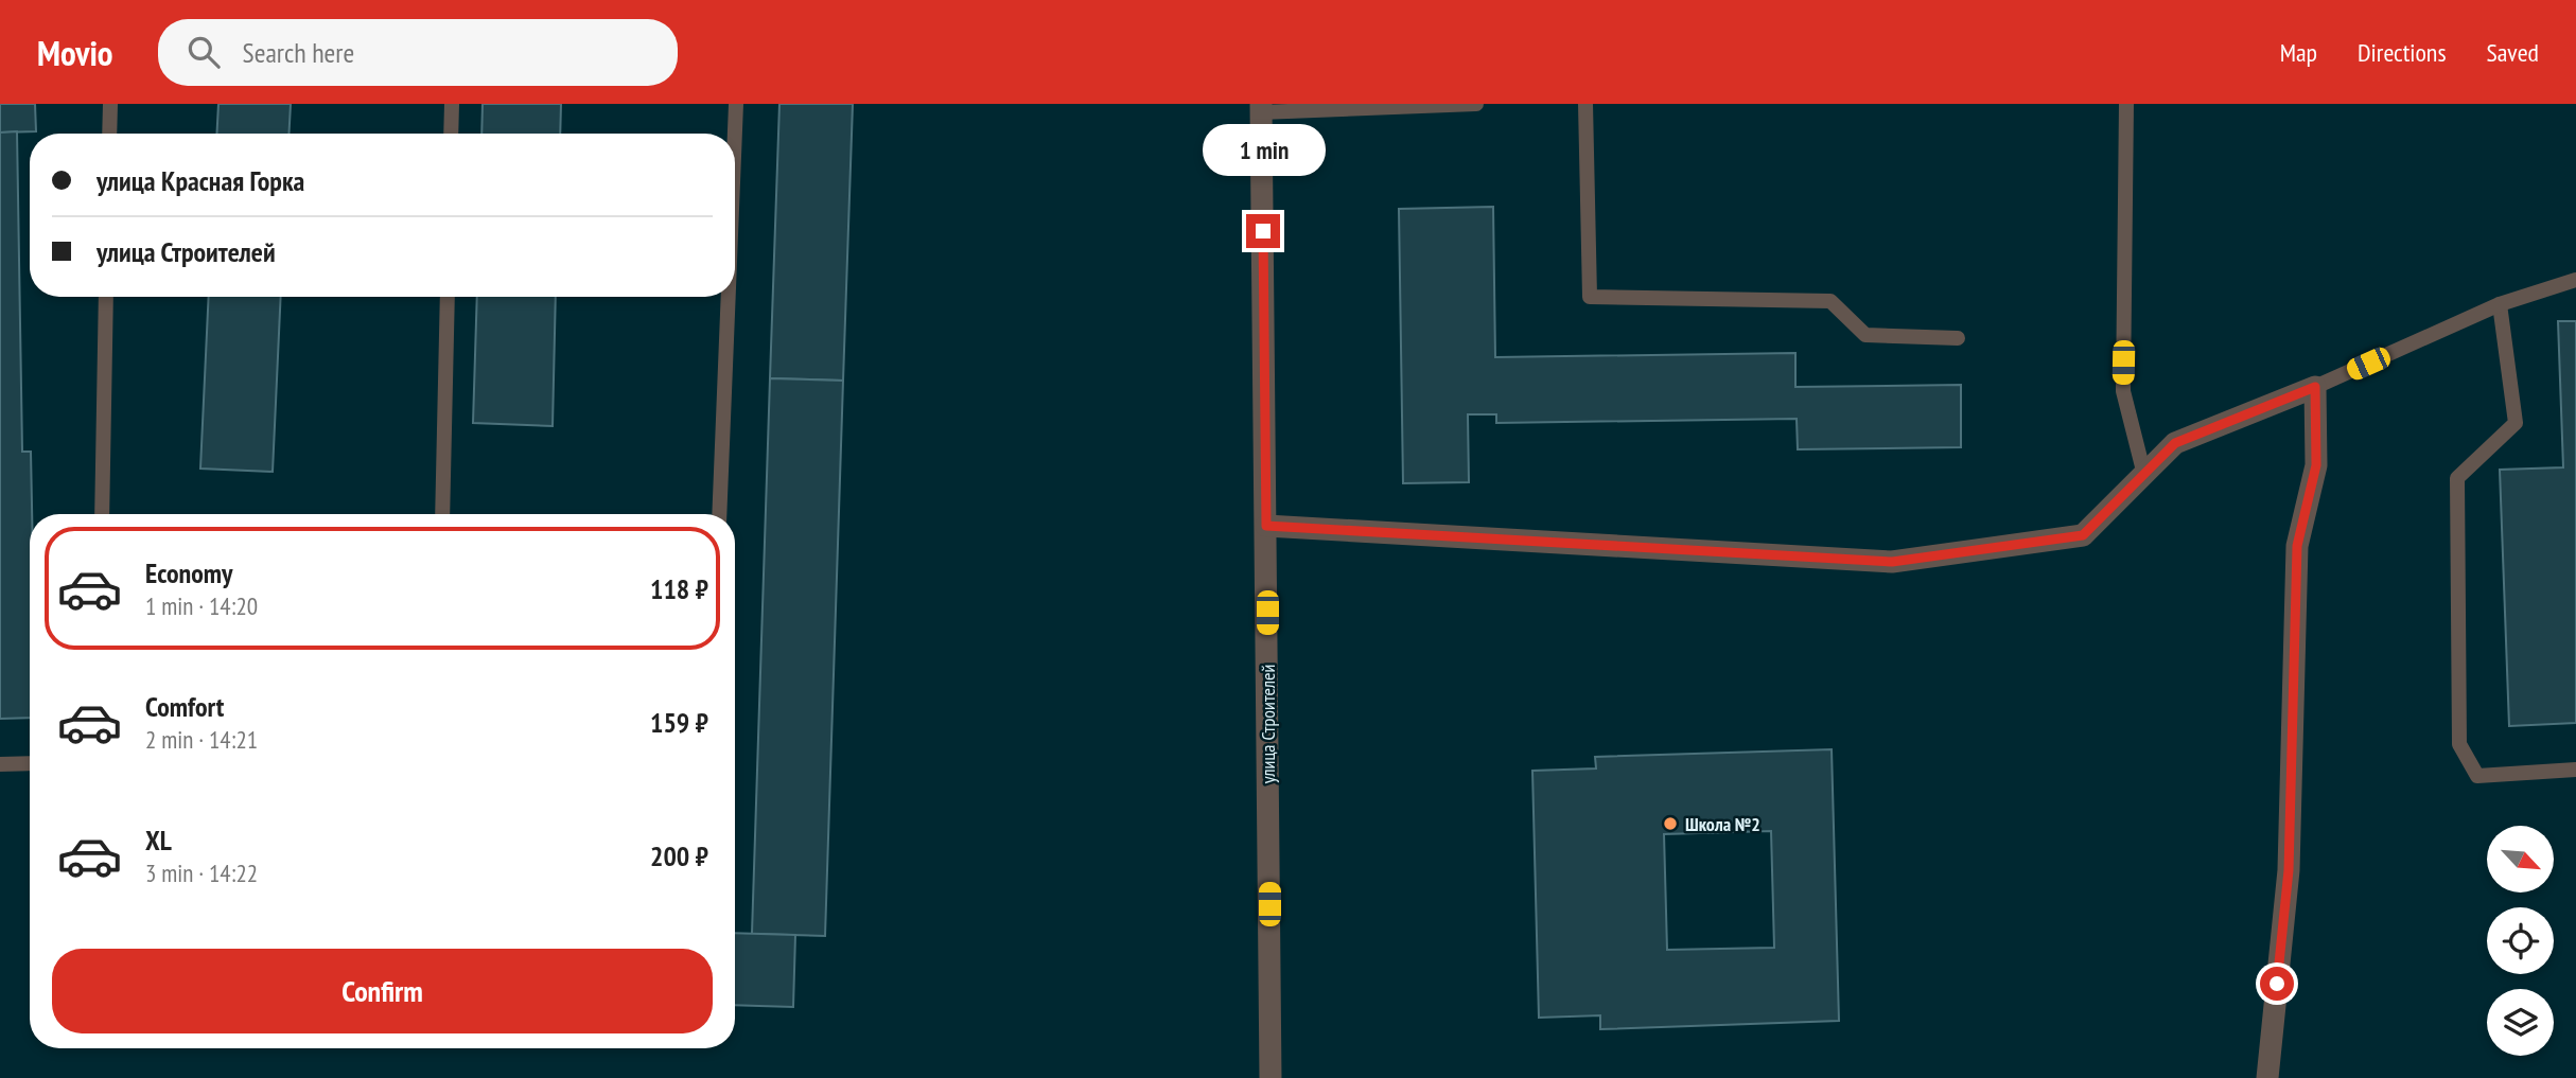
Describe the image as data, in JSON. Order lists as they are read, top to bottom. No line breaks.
{"streets":{"street":["улица Строителей"]},"places":["Школа №2"],"north":"bottom right","page":{"header":"Movio","search":"Search here","nav":["Map","Directions","Saved"],"bubble":"1 min","banner":["улица Красная Горка","улица Строителей"],"list":[{"name":"Economy","note":"1 min · 14:20","value":"118 ₽"},{"name":"Comfort","note":"2 min · 14:21","value":"159 ₽"},{"name":"XL","note":"3 min · 14:22","value":"200 ₽"}],"buttons":"Confirm"}}
